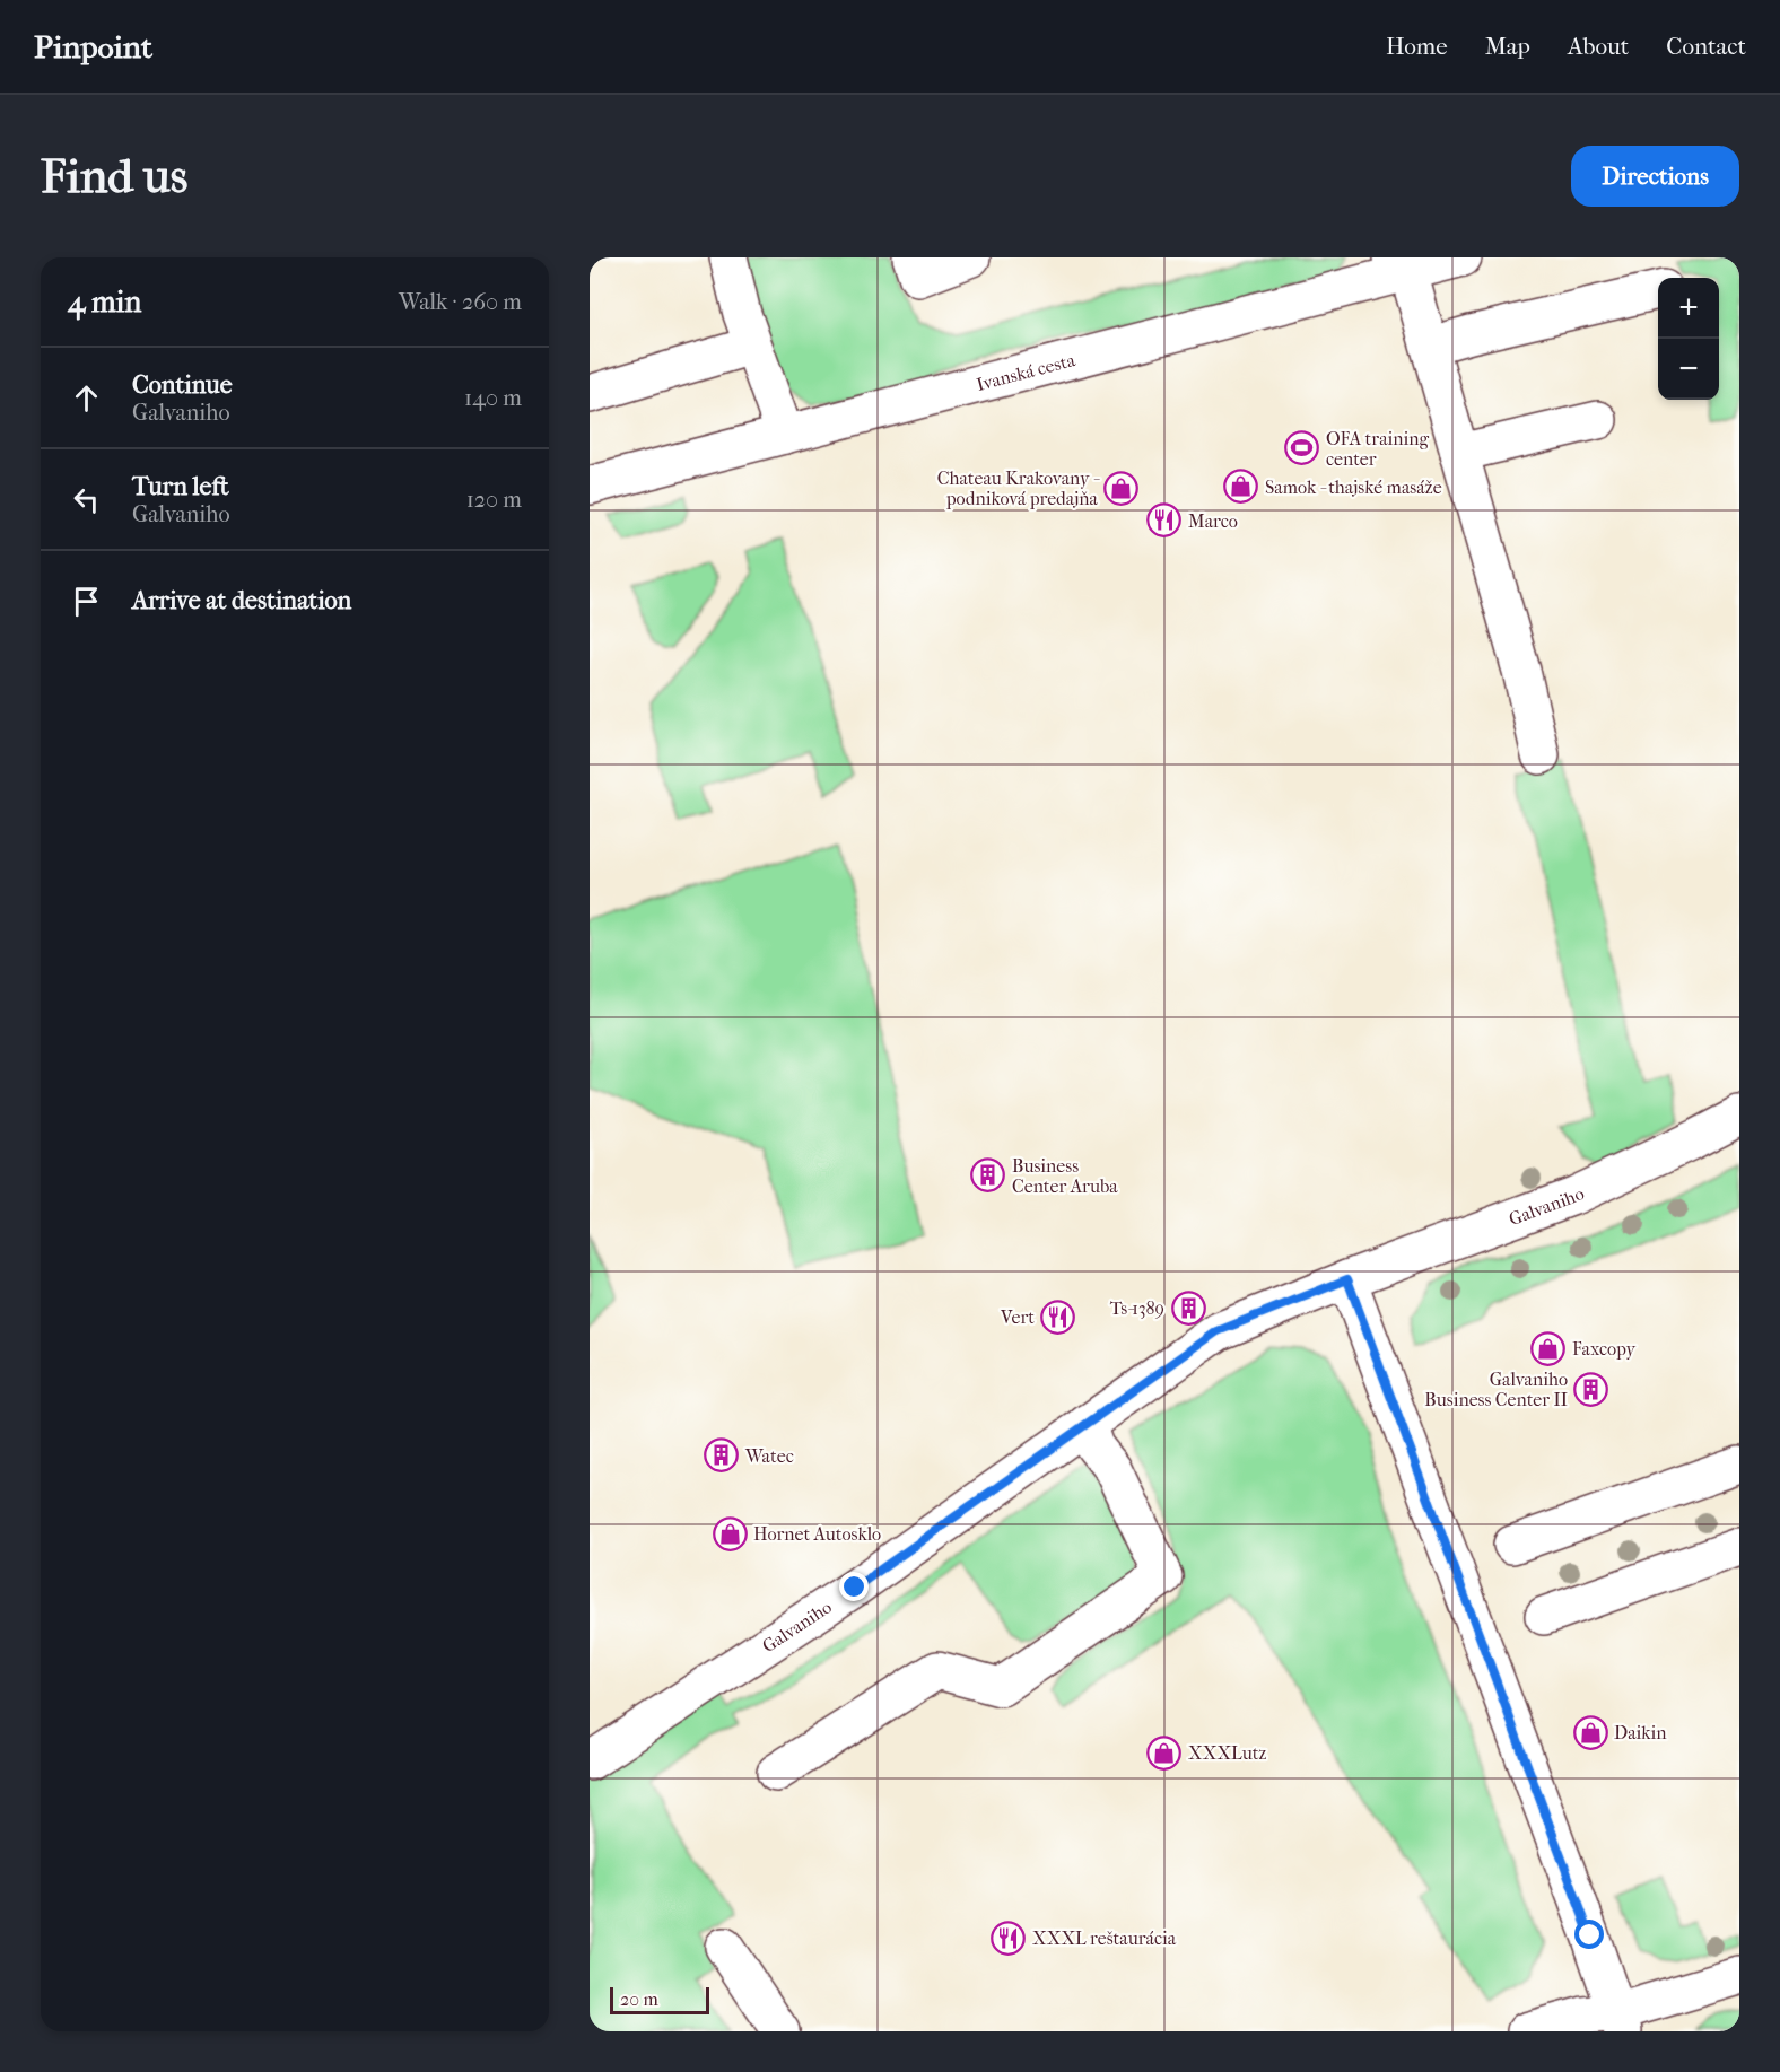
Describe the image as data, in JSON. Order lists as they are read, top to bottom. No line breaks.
{"streets":{"street":["Ivanská cesta","Galvaniho"]},"places":{"sports":["OFA training center"],"shop":["Samok - thajské masáže","Chateau Krakovany - podniková predajňa","Faxcopy","Hornet Autosklo","Daikin","XXXLutz"],"restaurant":["Marco","Vert","XXXL reštaurácia"],"building":["Business Center Aruba","Ts-1389","Galvaniho Business Center II","Watec"]},"scale_bar":"20 m","page":{"header":"Pinpoint","nav":["Home","Map","About","Contact"],"buttons":"Directions","title":"Find us","heading":["4 min","Walk · 260 m"],"map_buttons":["+","−"],"list":[["Continue","Galvaniho","140 m"],["Turn left","Galvaniho","120 m"],"Arrive at destination"],"scale":"20 m"}}
